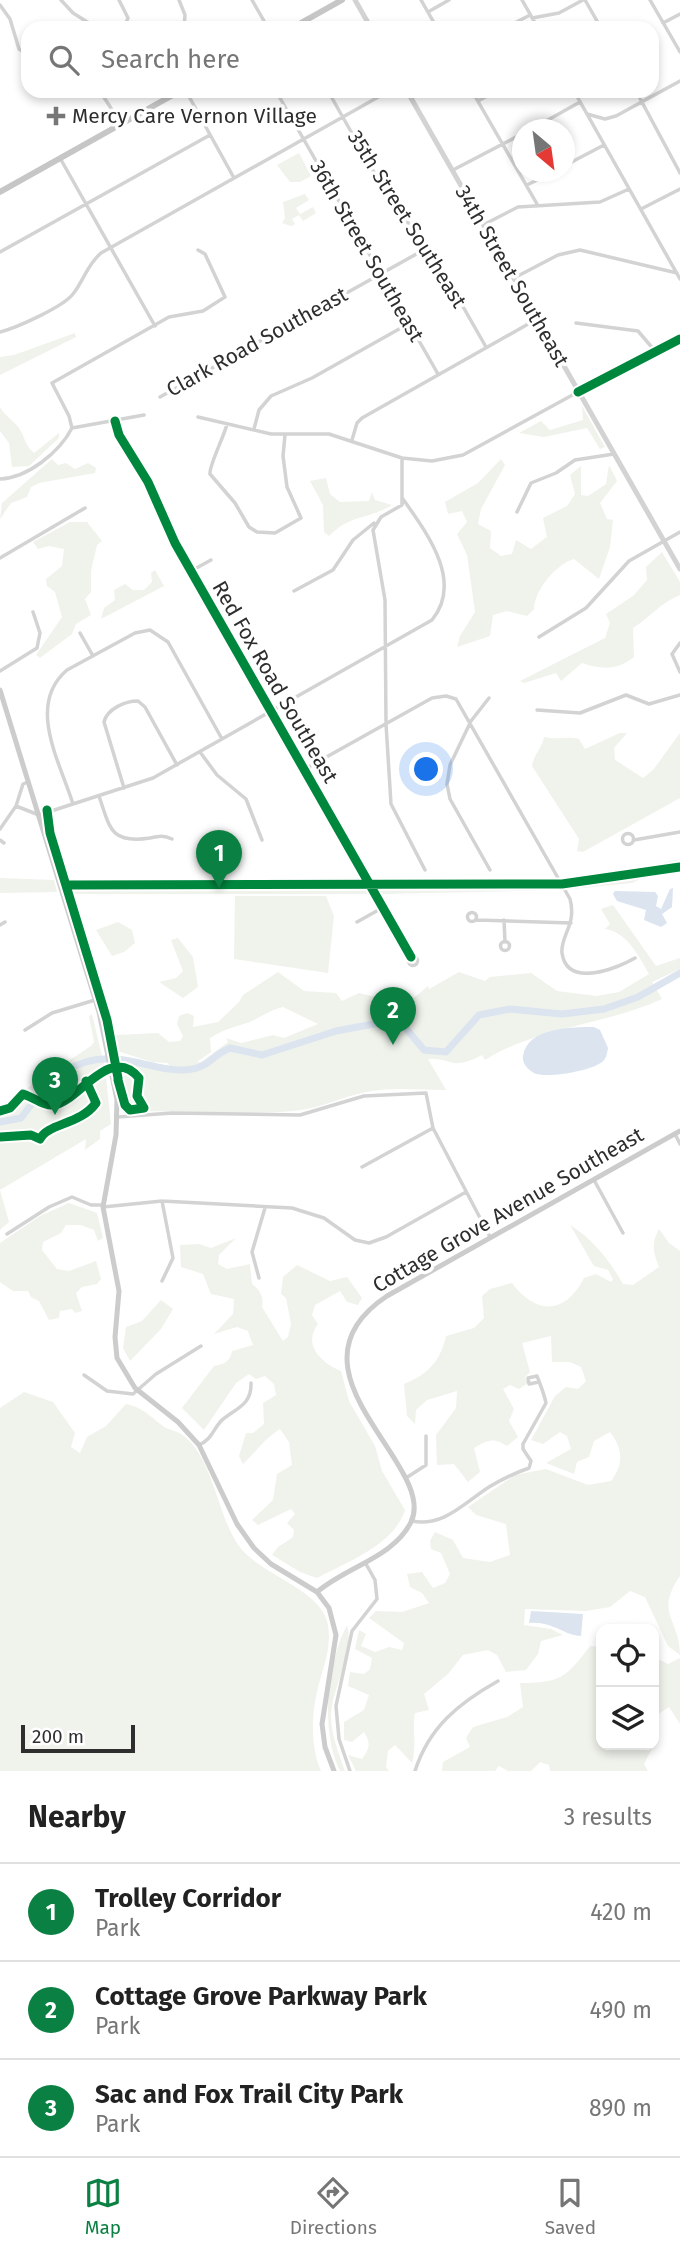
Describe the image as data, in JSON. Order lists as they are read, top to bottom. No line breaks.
{"streets":{"main road":["Cottage Grove Avenue Southeast"],"street":["35th Street Southeast","36th Street Southeast","34th Street Southeast","Clark Road Southeast","Red Fox Road Southeast"]},"crossings":[["35th Street Southeast","Clark Road Southeast"],["36th Street Southeast","Clark Road Southeast"]],"places":{"health":["Mercy Care Vernon Village"]},"scale_bar":"200 m","north":"bottom right","page":{"search":"Search here","pins":["1","2","3"],"scale":"200 m","heading":["Nearby","3 results"],"list":[{"mark":"1","name":"Trolley Corridor","note":"Park","value":"420 m"},{"mark":"2","name":"Cottage Grove Parkway Park","note":"Park","value":"490 m"},{"mark":"3","name":"Sac and Fox Trail City Park","note":"Park","value":"890 m"}],"nav":["Map","Directions","Saved"]}}
